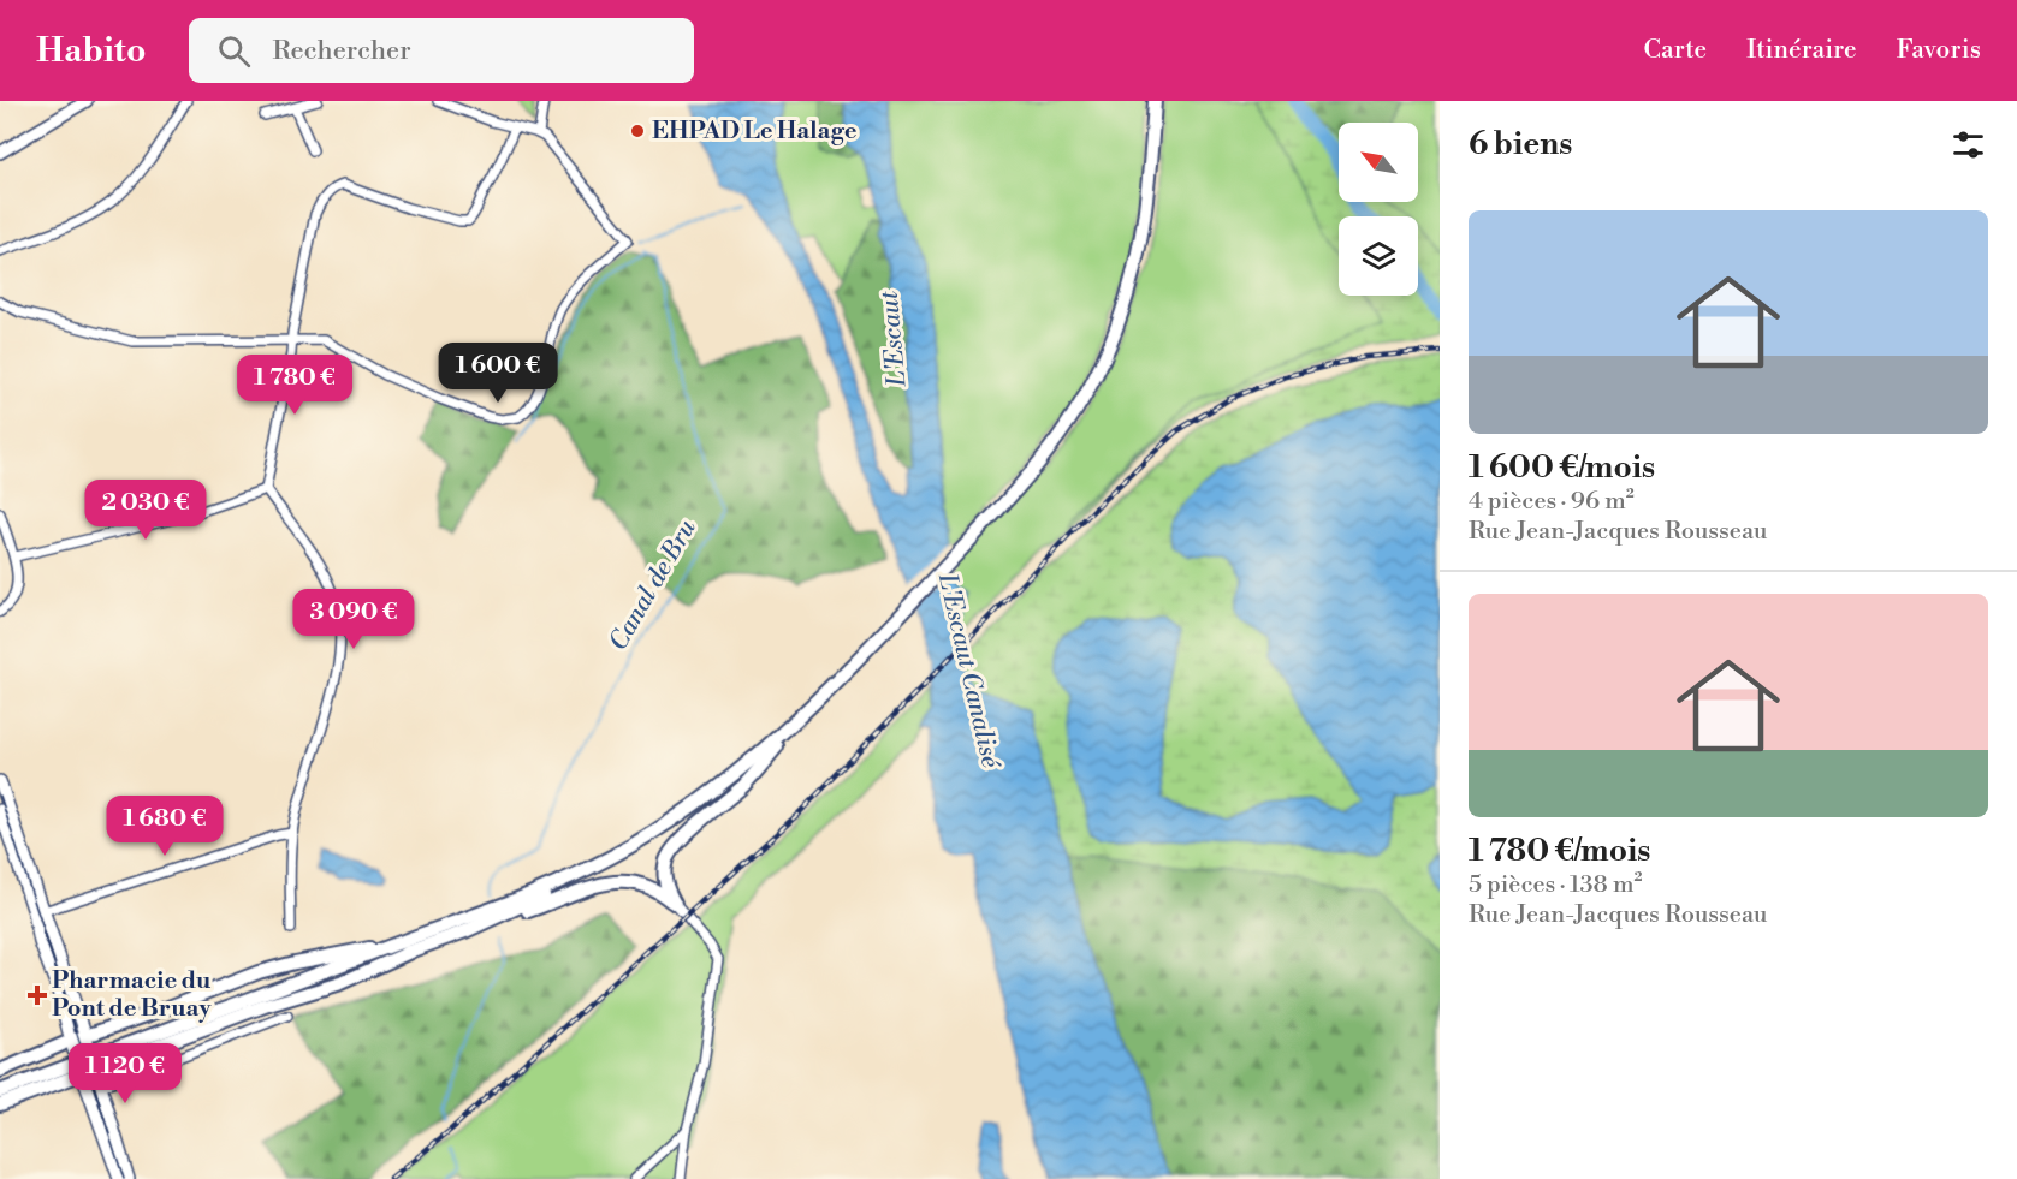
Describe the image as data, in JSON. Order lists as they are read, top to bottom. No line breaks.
{"water":["L'Escaut","Canal de Bru","L'Escaut Canalisé"],"places":{"other":["EHPAD Le Halage"],"health":["Pharmacie du Pont de Bruay"]},"north":"top left","page":{"header":"Habito","search":"Rechercher","nav":["Carte","Itinéraire","Favoris"],"heading":"6 biens","list":[{"name":"1 600 €/mois","note":"4 pièces · 96 m² · Rue Jean-Jacques Rousseau"},{"name":"1 780 €/mois","note":"5 pièces · 138 m² · Rue Jean-Jacques Rousseau"}],"price":["1 600 €","1 780 €","2 030 €","3 090 €","1 680 €","1 120 €"]}}
